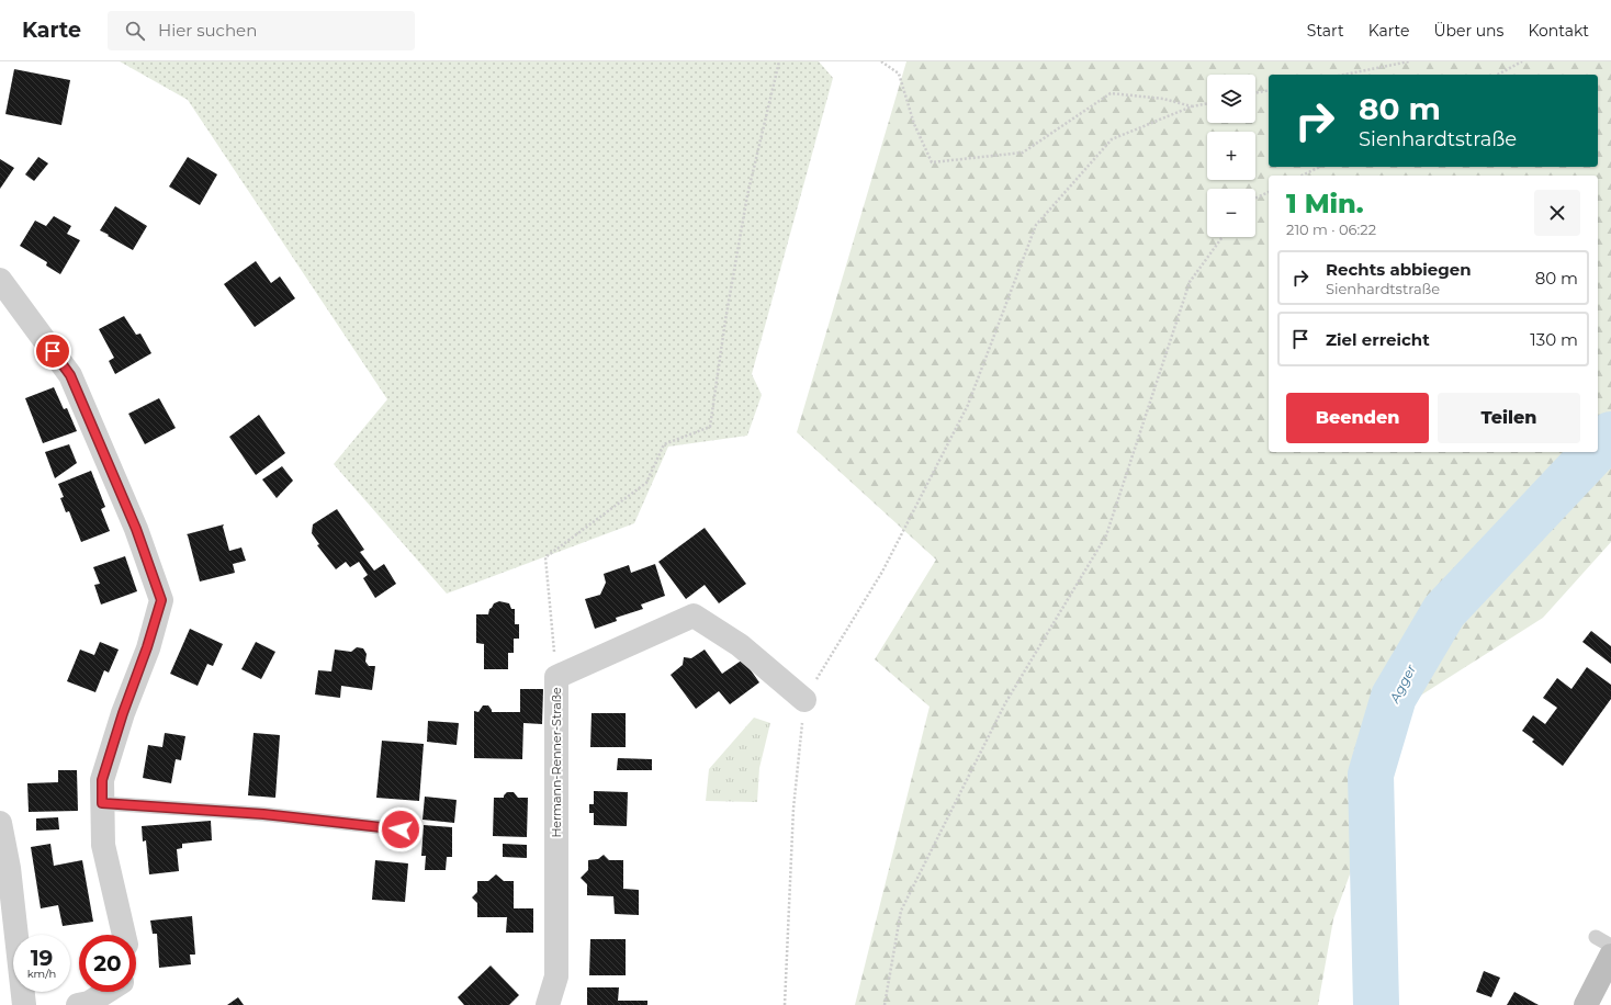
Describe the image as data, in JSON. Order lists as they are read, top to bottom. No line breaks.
{"streets":{"street":["Hermann-Renner-Straße"]},"water":["Agger"],"page":{"header":"Karte","search":"Hier suchen","nav":["Start","Karte","Über uns","Kontakt"],"map_buttons":["+","−"],"turn":["80 m","Sienhardtstraße"],"heading":["1 Min.","210 m · 06:22"],"list":[{"name":"Rechts abbiegen","note":"Sienhardtstraße","value":"80 m"},{"name":"Ziel erreicht","value":"130 m"}],"buttons":["Beenden","Teilen"],"speed":"19 km/h","limit":"20"}}
